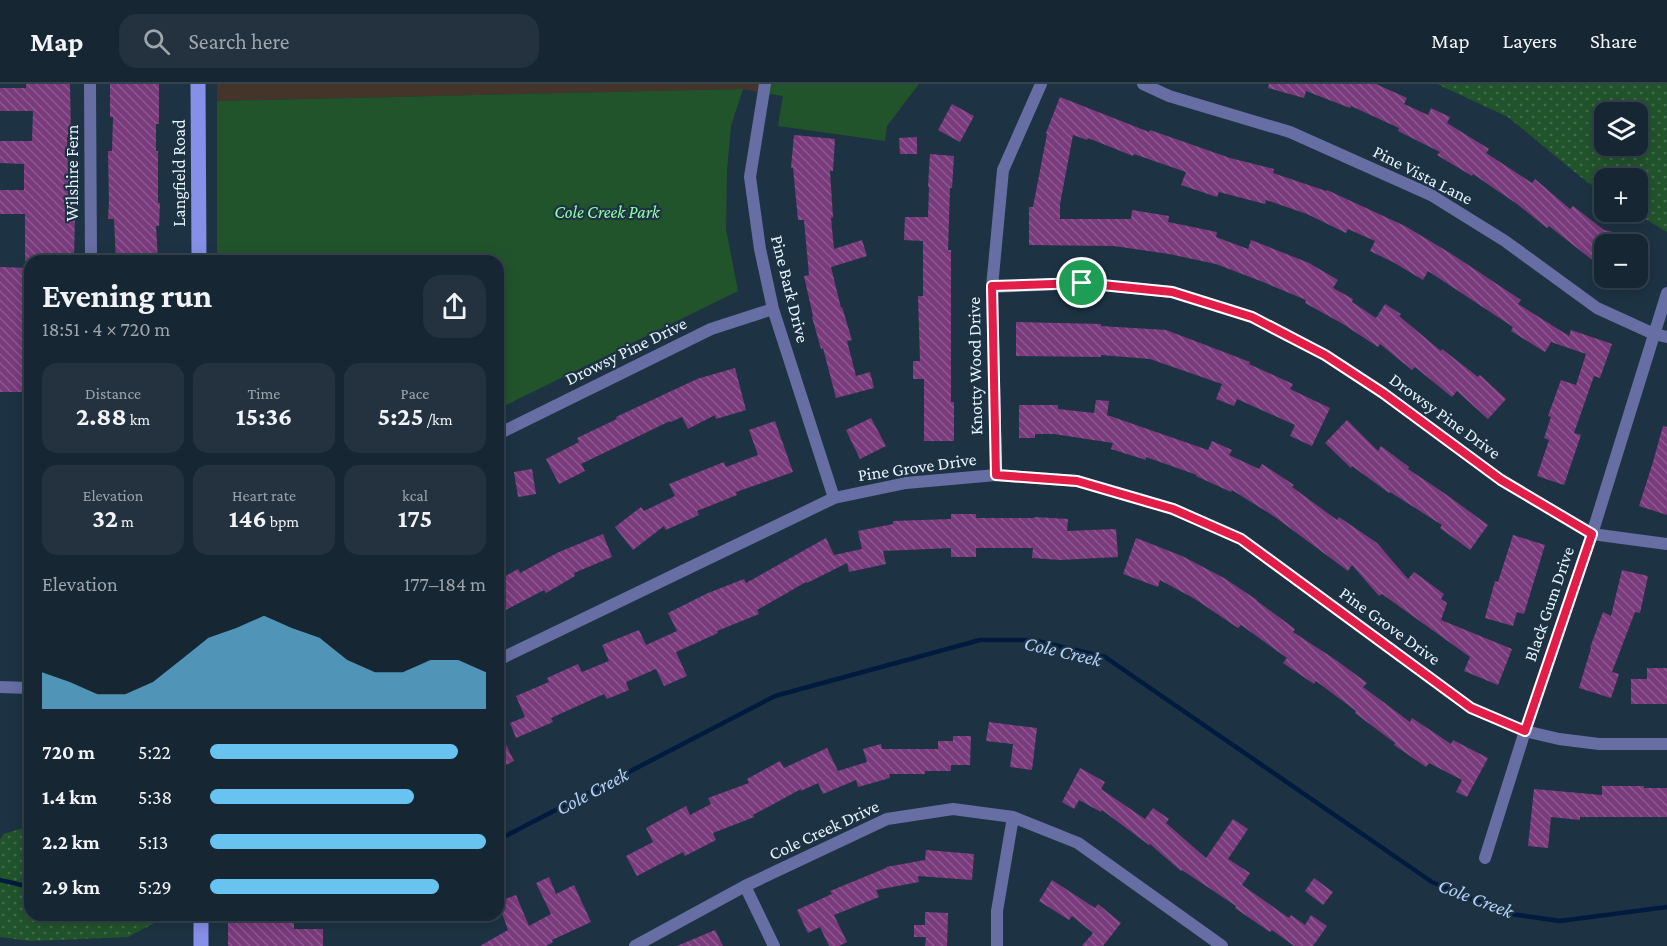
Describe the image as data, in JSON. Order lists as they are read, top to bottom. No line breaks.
{"streets":{"street":["Wilshire Fern","Langfield Road","Pine Vista Lane","Pine Bark Drive","Drowsy Pine Drive","Knotty Wood Drive","Pine Grove Drive","Black Gum Drive","Cole Creek Drive"]},"crossings":[["Pine Vista Lane","Black Gum Drive"],["Pine Bark Drive","Drowsy Pine Drive"],["Pine Bark Drive","Pine Grove Drive"],["Drowsy Pine Drive","Knotty Wood Drive"],["Drowsy Pine Drive","Black Gum Drive"],["Knotty Wood Drive","Pine Grove Drive"],["Pine Grove Drive","Black Gum Drive"]],"water":["Cole Creek"],"parks":["Cole Creek Park"],"page":{"header":"Map","search":"Search here","nav":["Map","Layers","Share"],"map_buttons":["+","−"],"heading":["Evening run","18:51 · 4 × 720 m"],"stats":[["Distance","2.88 km"],["Time","15:36"],["Pace","5:25 /km"],["Elevation","32 m"],["Heart rate","146 bpm"],["kcal","175"]],"chart":["Elevation","177–184 m"],"list":[{"name":"720 m","note":"5:22"},{"name":"1.4 km","note":"5:38"},{"name":"2.2 km","note":"5:13"},{"name":"2.9 km","note":"5:29"}]}}
